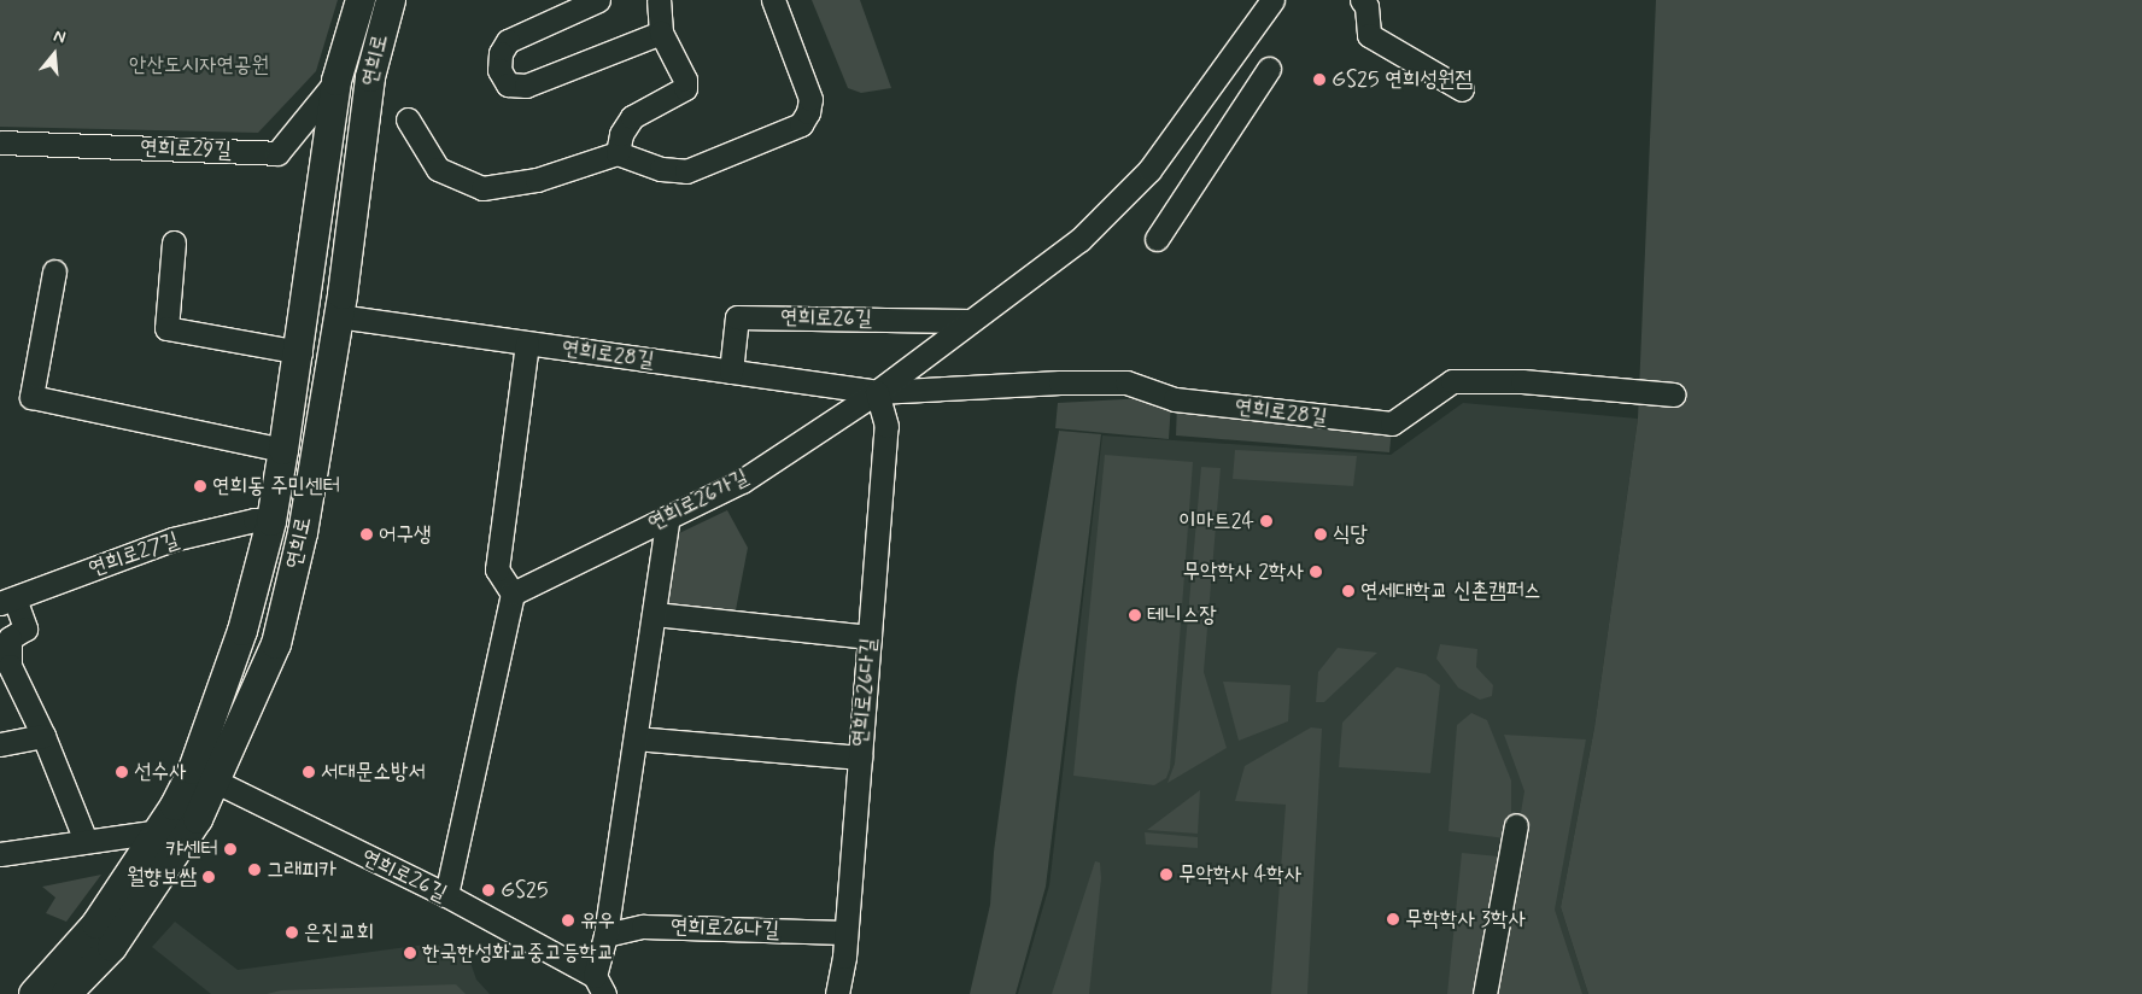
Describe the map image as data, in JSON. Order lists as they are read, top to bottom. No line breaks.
{"streets":{"main road":["연희로"],"street":["연희로29길","연희로26길","연희로28길","연희로26가길","연희로27길","연희로26다길","연희로26나길"]},"crossings":[["연희로","연희로29길"],["연희로","연희로26길"],["연희로","연희로28길"],["연희로","연희로27길"],["연희로26길","연희로28길"],["연희로28길","연희로26가길"],["연희로28길","연희로26다길"],["연희로26가길","연희로26다길"],["연희로26다길","연희로26나길"]],"parks":["안산도시자연공원"],"places":["GS25 연희성원점","연희동 주민센터","이마트24","어구생","식당","무악학사 2학사","연세대학교 신촌캠퍼스","테니스장","선수사","서대문소방서","캬센터","그래피카","무악학사 4학사","월향보쌈","GS25","무학학사 3학사","유우","은진교회","한국한성화교중고등학교"],"north":"top"}
